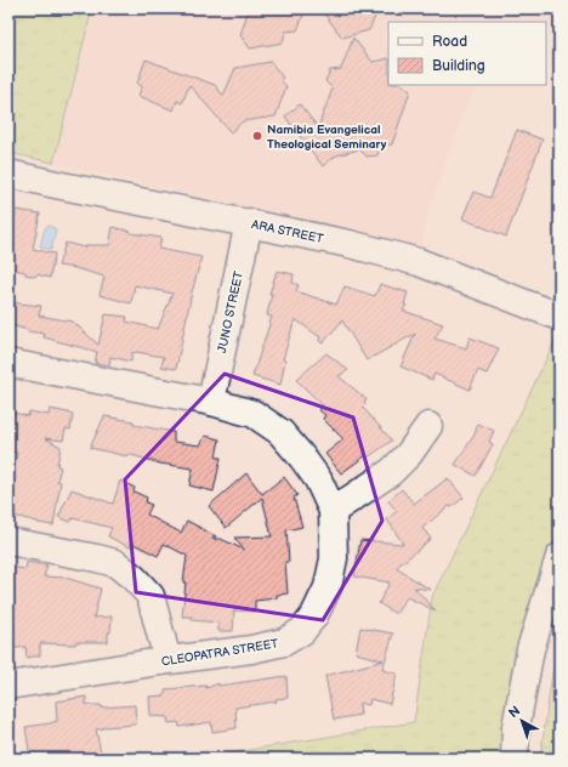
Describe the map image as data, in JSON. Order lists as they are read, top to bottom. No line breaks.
{"streets":{"street":["ARA STREET","JUNO STREET","CLEOPATRA STREET"]},"crossings":[["ARA STREET","JUNO STREET"],["JUNO STREET","CLEOPATRA STREET"]],"places":["Namibia Evangelical Theological Seminary"],"legend":["Road","Building"],"north":"top left"}
